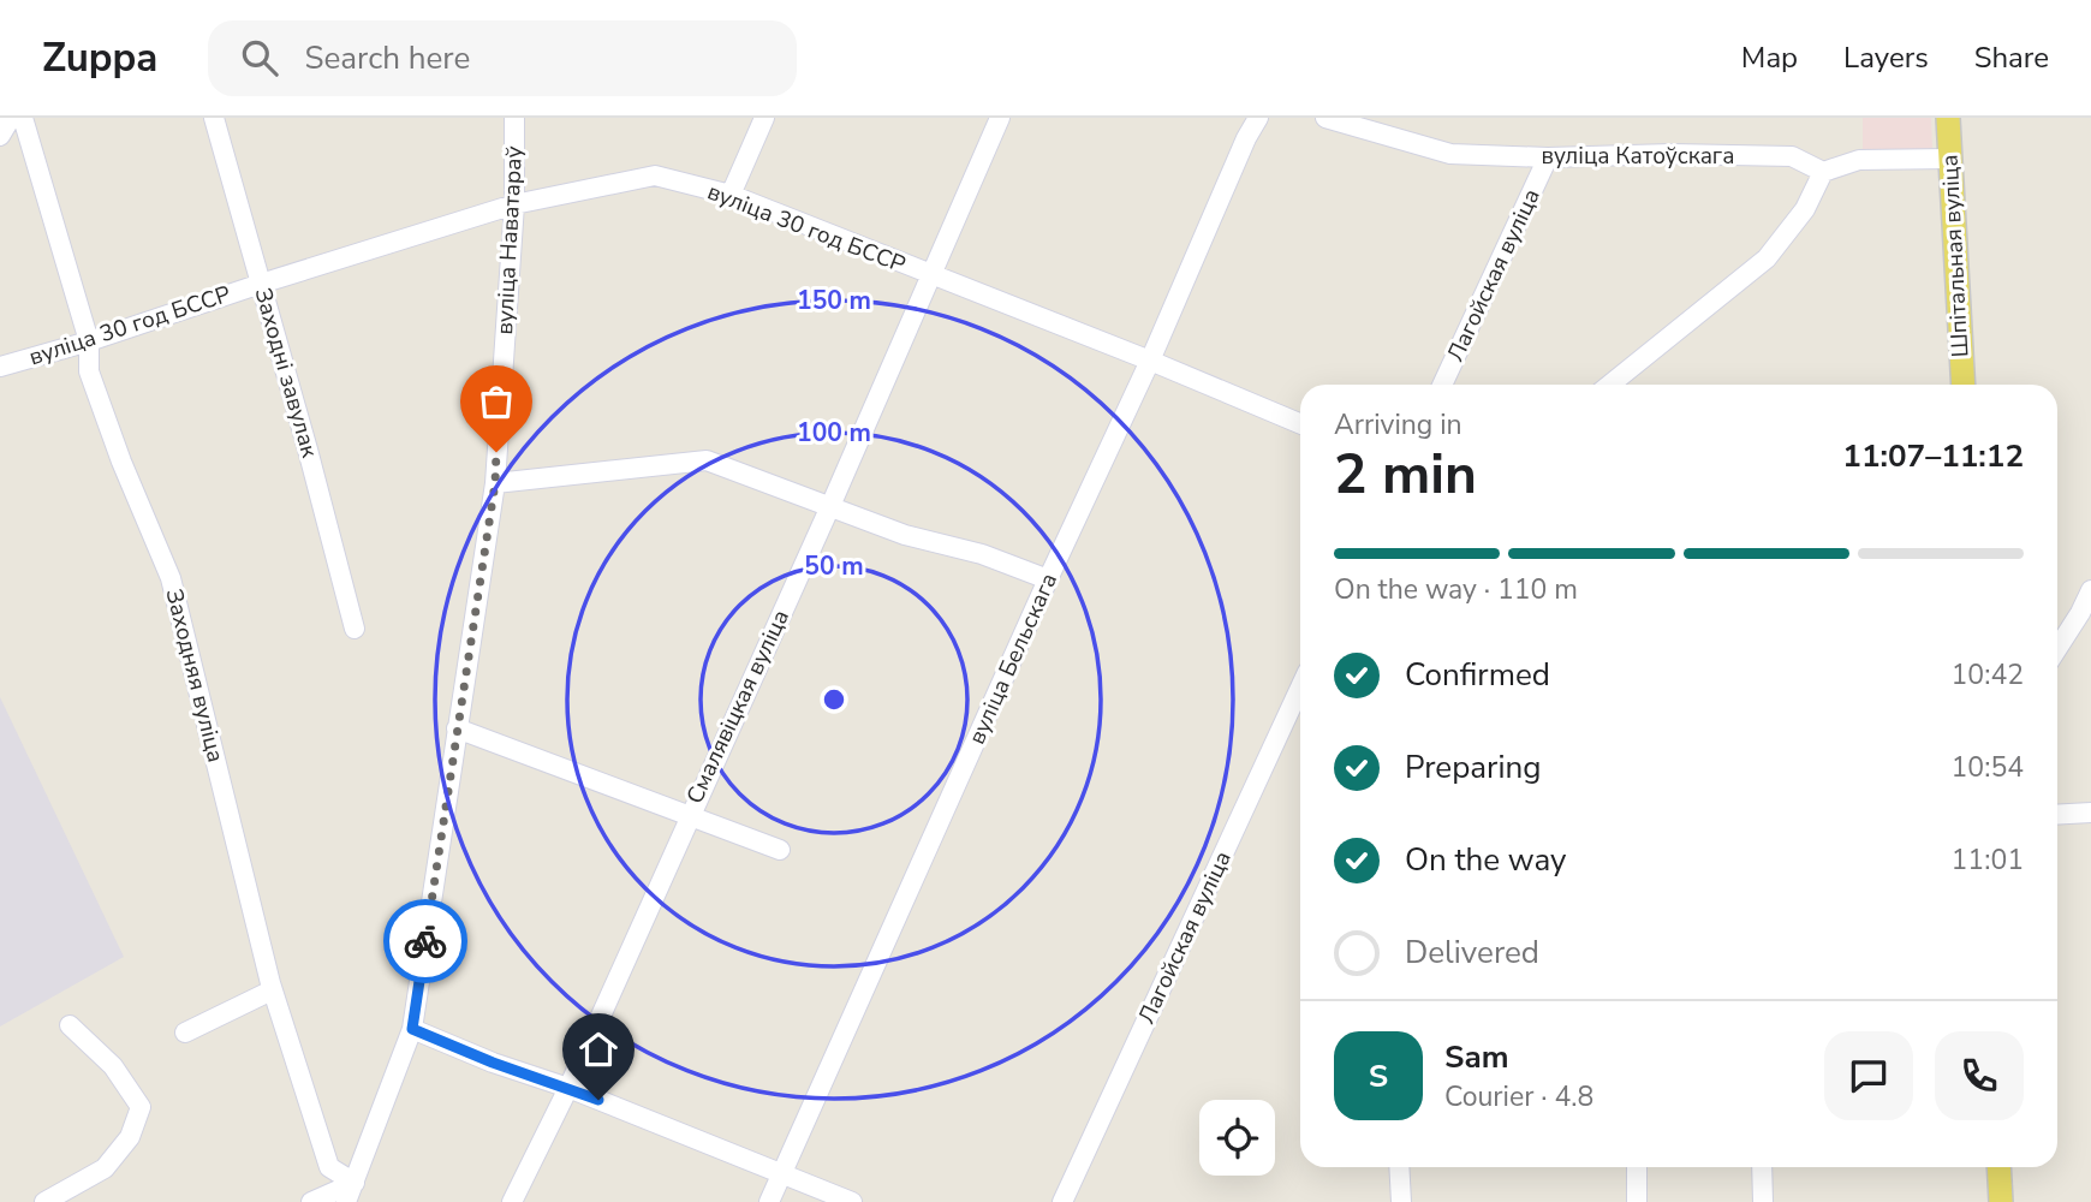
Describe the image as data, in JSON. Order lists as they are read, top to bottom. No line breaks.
{"streets":{"main road":["Шпітальная вуліца"],"street":["вуліца Катоўскага","вуліца 30 год БССР","вуліца Наватараў","Лагойская вуліца","Заходні завулак","вуліца Бельскага","Заходняя вуліца","Смалявіцкая вуліца"]},"crossings":[["вуліца Катоўскага","Лагойская вуліца"],["вуліца 30 год БССР","вуліца Наватараў"],["вуліца 30 год БССР","Заходні завулак"],["вуліца 30 год БССР","вуліца Бельскага"],["вуліца 30 год БССР","Заходняя вуліца"],["вуліца 30 год БССР","Смалявіцкая вуліца"],["вуліца Наватараў","Заходняя вуліца"]],"page":{"header":"Zuppa","search":"Search here","nav":["Map","Layers","Share"],"heading":["2 min","Arriving in","11:07–11:12"],"panel":["Sam","Courier · 4.8"],"bar":"On the way · 110 m","list":[["Confirmed","10:42"],["Preparing","10:54"],["On the way","11:01"],"Delivered"],"round":"S"},"rings":["150 m","100 m","50 m"]}
